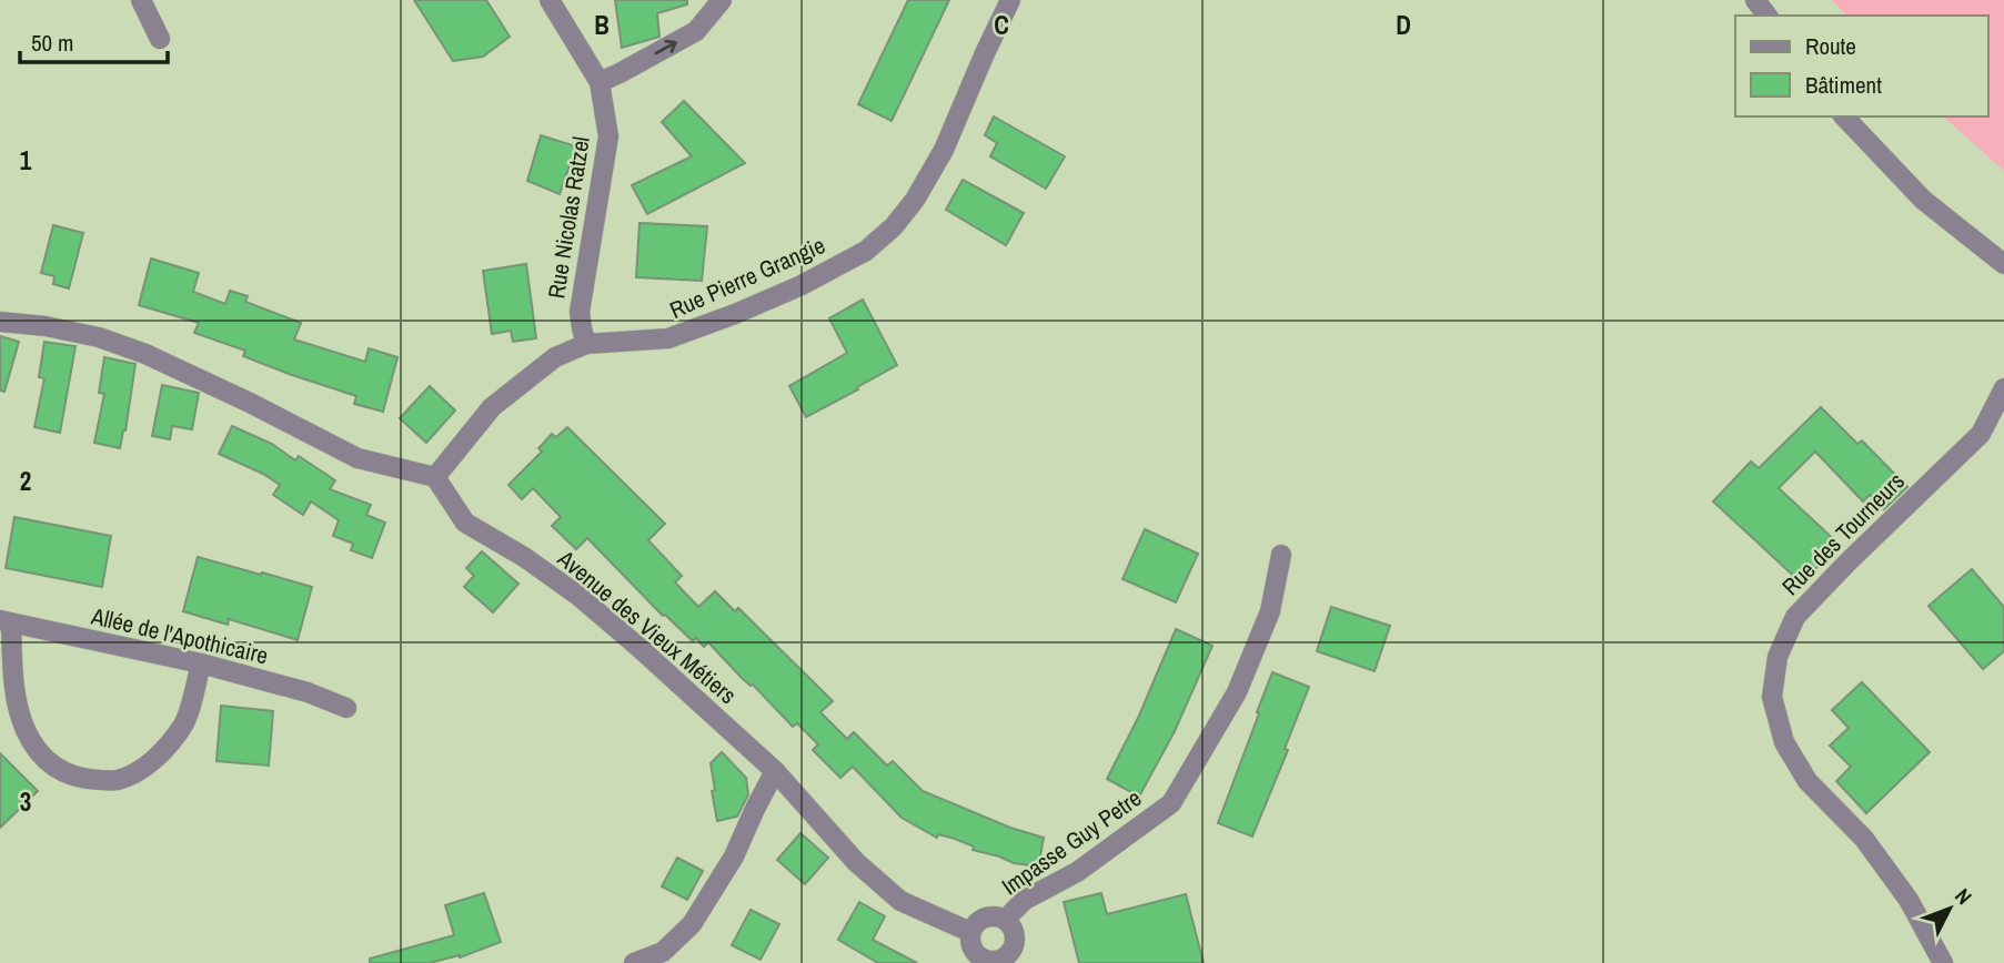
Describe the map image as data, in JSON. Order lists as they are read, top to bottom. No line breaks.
{"streets":{"street":["Rue Nicolas Ratzel","Rue Pierre Grangie","Rue des Tourneurs","Avenue des Vieux Métiers","Allée de l'Apothicaire","Impasse Guy Petre"]},"crossings":[["Rue Nicolas Ratzel","Rue Pierre Grangie"],["Avenue des Vieux Métiers","Impasse Guy Petre"]],"legend":["Route","Bâtiment"],"scale_bar":"50 m","north":"top right","grid":{"columns":["B","C","D"],"rows":["1","2","3"]}}
